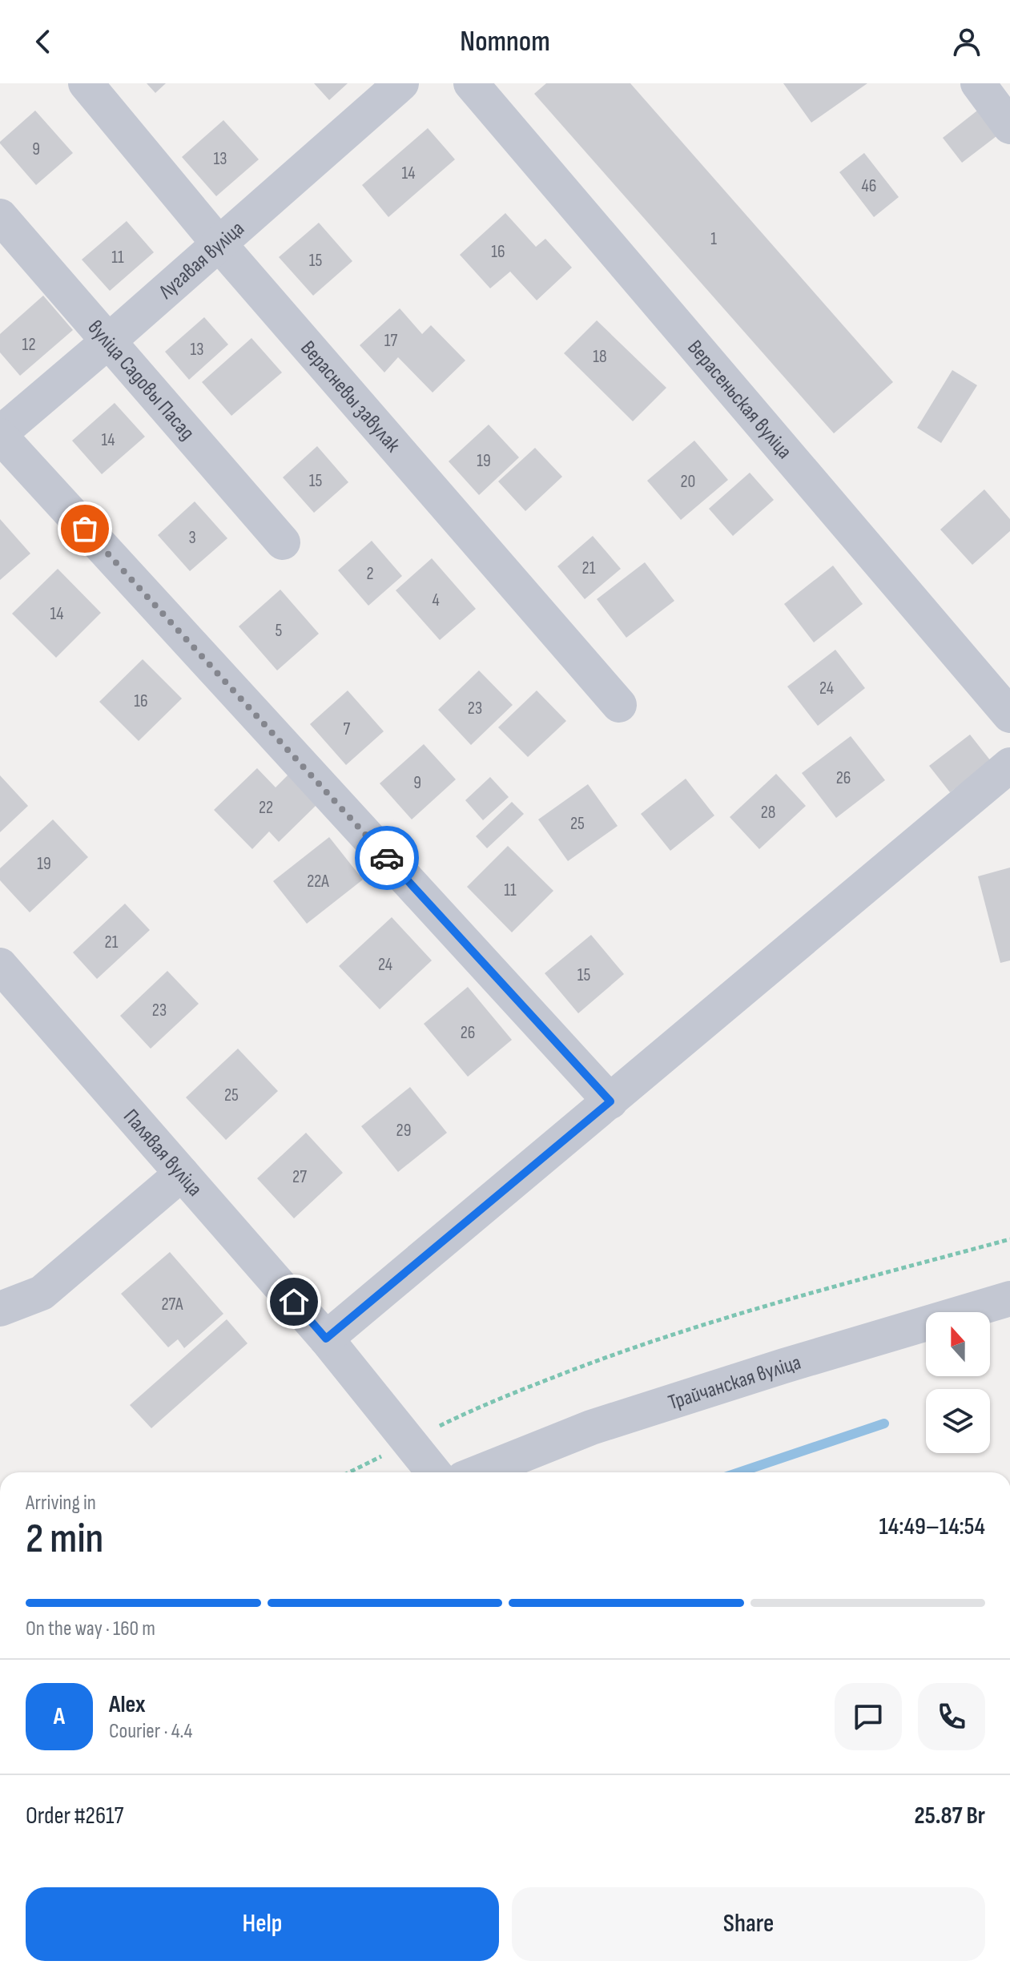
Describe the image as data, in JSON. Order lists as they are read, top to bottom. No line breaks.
{"streets":{"street":["Лугавая вуліца","вуліца Садовы Пасад","Верасневы завулак","Верасеньская вуліца","Палявая вуліца","Трайчанская вуліца"]},"crossings":[["Лугавая вуліца","вуліца Садовы Пасад"],["Лугавая вуліца","Верасневы завулак"]],"house_numbers":["9","13","14","46","1","16","11","15","17","12","13","18","14","19","15","20","3","21","2","4","14","5","24","16","23","7","26","9","22","28","25","19","22А","11","21","24","15","23","26","25","29","27","27А"],"north":"top","page":{"header":"Nomnom","heading":["2 min","Arriving in","14:49–14:54"],"panel":["Alex","Courier · 4.4","Order #2617","25.87 Br"],"bar":"On the way · 160 m","round":"A","buttons":["Help","Share"]}}
